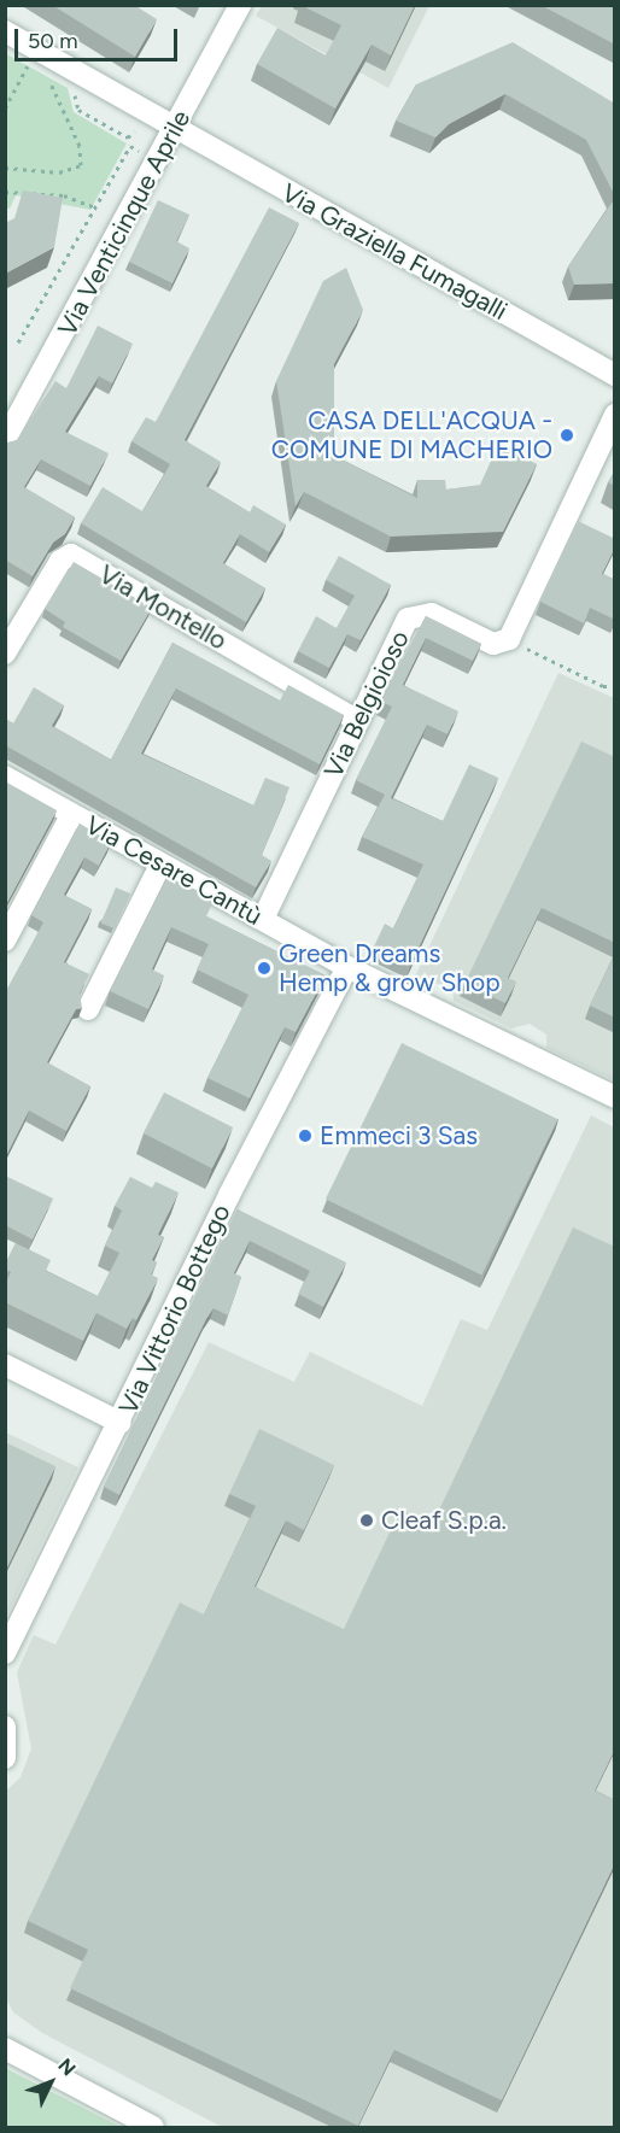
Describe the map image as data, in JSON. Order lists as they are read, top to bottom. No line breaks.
{"streets":{"street":["Via Venticinque Aprile","Via Graziella Fumagalli","Via Montello","Via Belgioioso","Via Cesare Cantù","Via Vittorio Bottego"]},"crossings":[["Via Venticinque Aprile","Via Graziella Fumagalli"],["Via Montello","Via Belgioioso"],["Via Belgioioso","Via Cesare Cantù"],["Via Cesare Cantù","Via Vittorio Bottego"]],"places":["CASA DELL'ACQUA - COMUNE DI MACHERIO","Green Dreams Hemp & grow Shop","Emmeci 3 Sas","Cleaf S.p.a."],"scale_bar":"50 m","north":"top right"}
